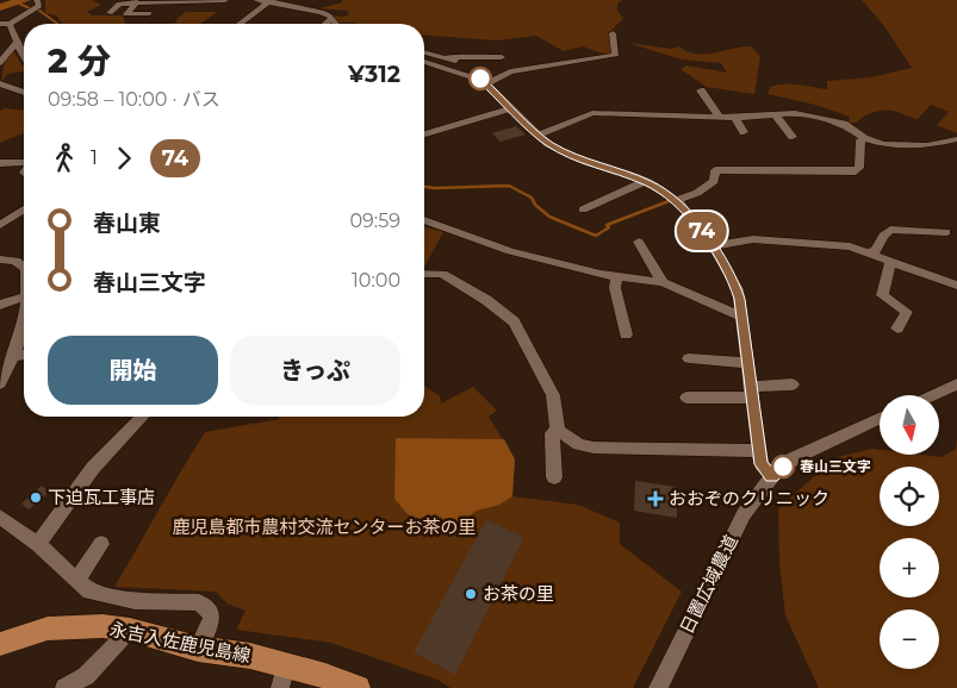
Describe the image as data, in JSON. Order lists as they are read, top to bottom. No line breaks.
{"streets":{"main road":["永吉入佐鹿児島線"],"street":["日置広域農道"]},"parks":["鹿児島都市農村交流センターお茶の里"],"places":{"other":["春山三文字","下迫瓦工事店","お茶の里"],"health":["おおぞのクリニック"]},"lines":["bus line 74"],"north":"bottom","page":{"on_map":"74","heading":["2 分","09:58 – 10:00 · バス","¥312"],"legs":["1","74"],"list":[{"name":"春山東","value":"09:59"},{"name":"春山三文字","value":"10:00"}],"buttons":["開始","きっぷ"],"map_buttons":["+","−"]}}
